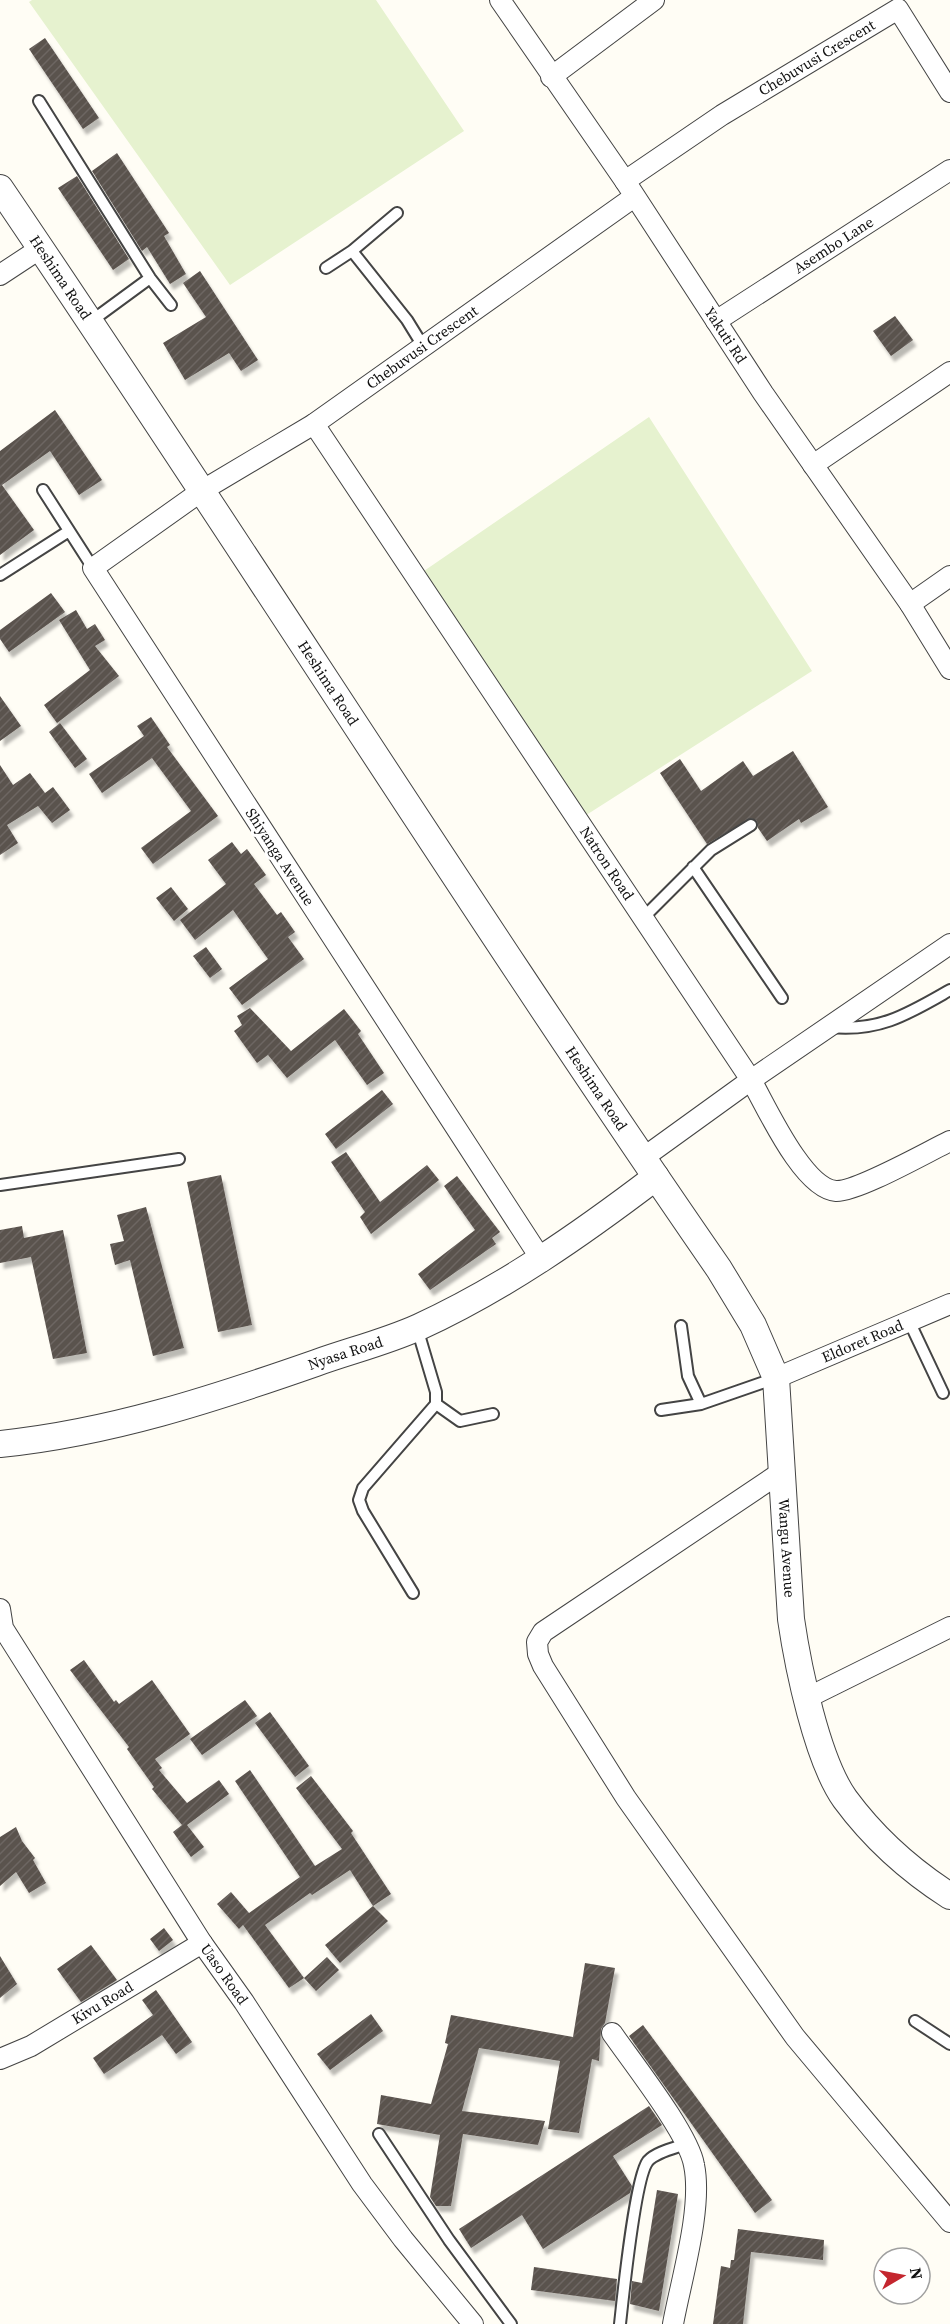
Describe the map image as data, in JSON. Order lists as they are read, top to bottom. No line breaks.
{"streets":{"street":["Chebuvusi Crescent","Asembo Lane","Heshima Road","Yakuti Rd","Shiyanga Avenue","Natron Road","Eldoret Road","Nyasa Road","Wangu Avenue","Uaso Road","Kivu Road"]},"crossings":[["Chebuvusi Crescent","Heshima Road"],["Chebuvusi Crescent","Yakuti Rd"],["Chebuvusi Crescent","Natron Road"],["Asembo Lane","Yakuti Rd"],["Heshima Road","Nyasa Road"],["Heshima Road","Wangu Avenue"],["Shiyanga Avenue","Nyasa Road"],["Eldoret Road","Wangu Avenue"],["Nyasa Road","Wangu Avenue"],["Uaso Road","Kivu Road"]],"north":"right"}
